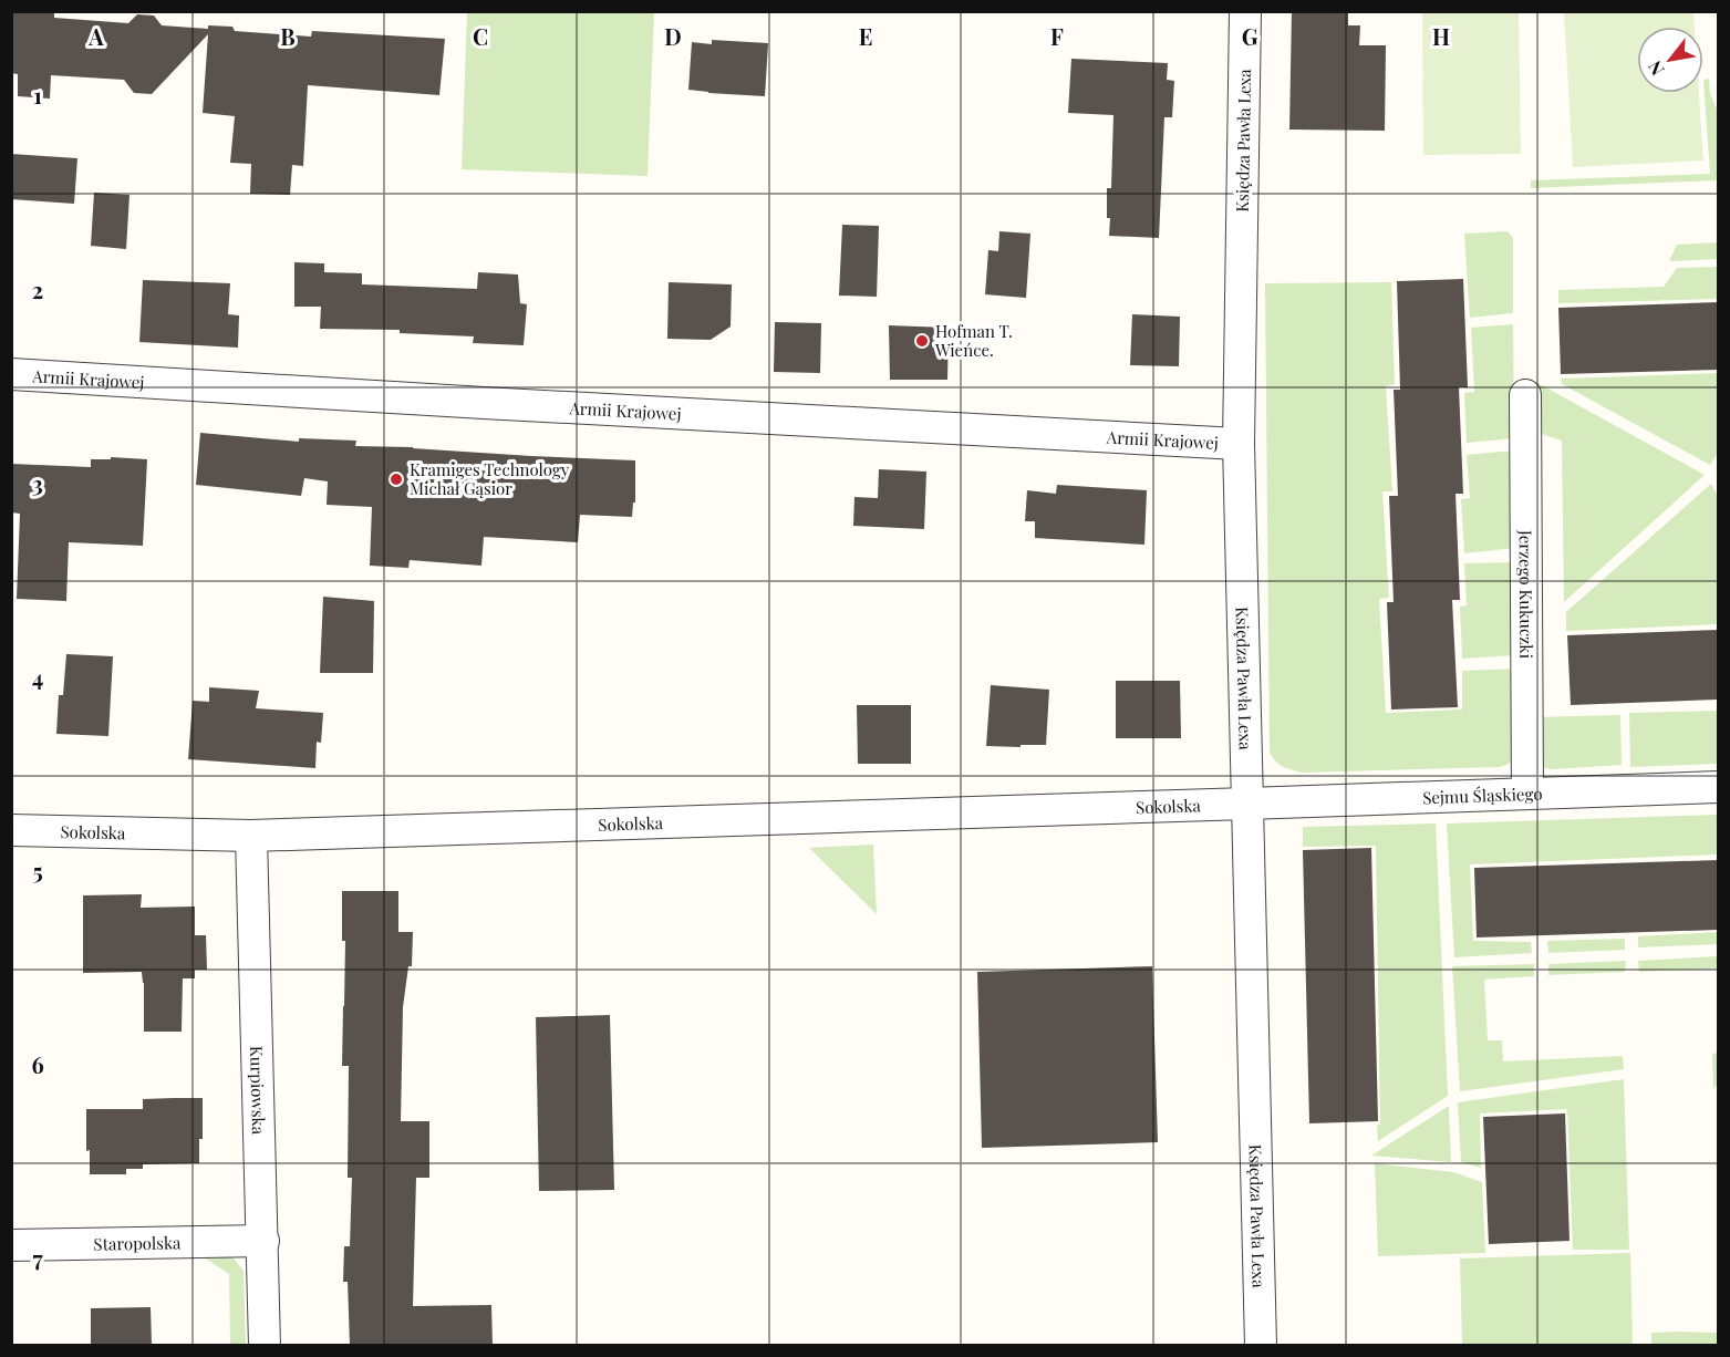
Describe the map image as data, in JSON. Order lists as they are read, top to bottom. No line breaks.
{"streets":{"street":["Księdza Pawła Lexa","Armii Krajowej","Jerzego Kukuczki","Sejmu Śląskiego","Sokolska","Kurpiowska","Staropolska"]},"crossings":[["Księdza Pawła Lexa","Armii Krajowej"],["Księdza Pawła Lexa","Sejmu Śląskiego"],["Księdza Pawła Lexa","Sokolska"],["Jerzego Kukuczki","Sejmu Śląskiego"],["Sejmu Śląskiego","Sokolska"],["Sokolska","Kurpiowska"],["Kurpiowska","Staropolska"]],"places":["Hofman T. Wieńce.","Kramiges Technology Michał Gąsior"],"north":"bottom left","grid":{"columns":["A","B","C","D","E","F","G","H"],"rows":["1","2","3","4","5","6","7"]}}
